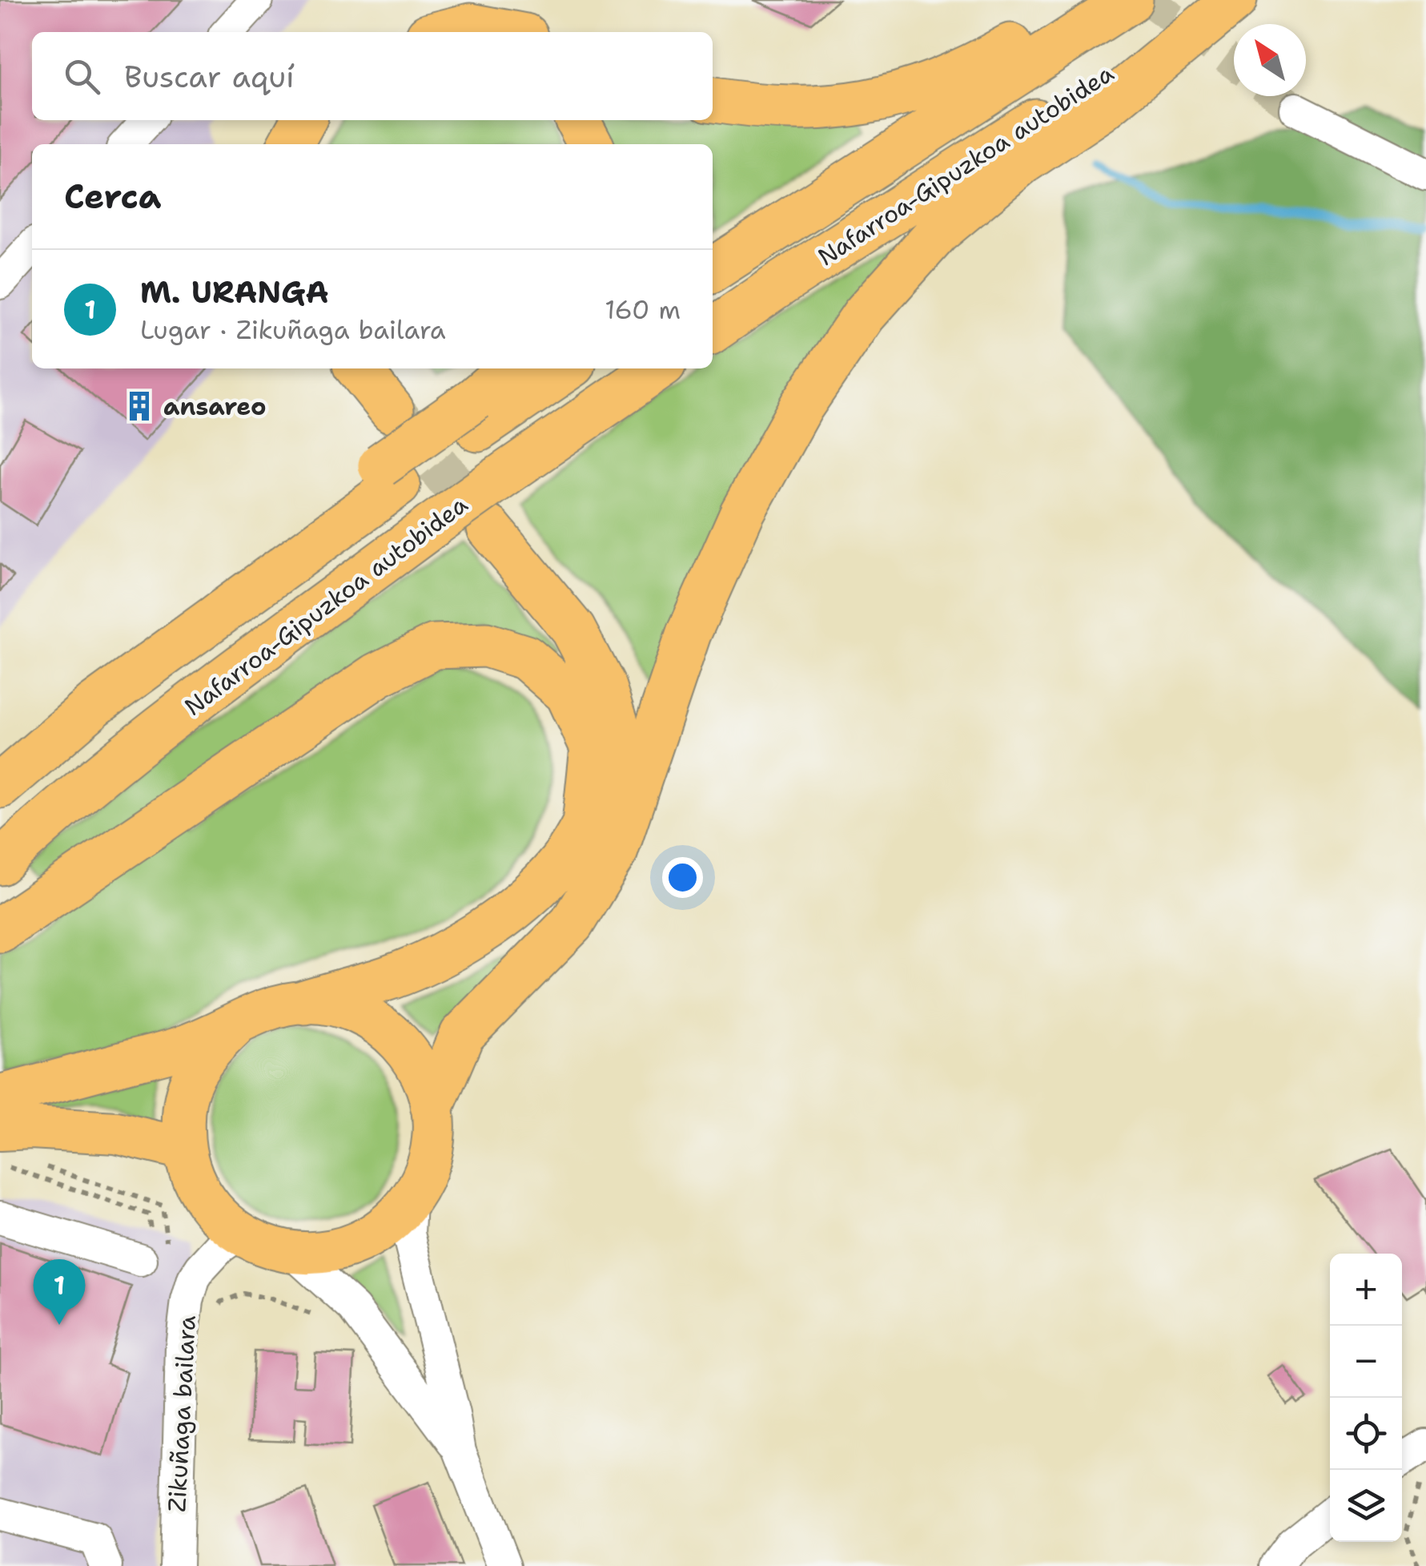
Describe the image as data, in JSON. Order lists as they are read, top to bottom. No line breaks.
{"streets":{"highway":["Nafarroa-Gipuzkoa autobidea"],"street":["Zikuñaga bailara"]},"places":{"building":["ansareo"]},"north":"top left","page":{"search":"Buscar aquí","heading":"Cerca","list":[{"mark":"1","name":"M. URANGA","note":"Lugar · Zikuñaga bailara","value":"160 m"}],"map_buttons":["+","−"],"pins":"1"}}
